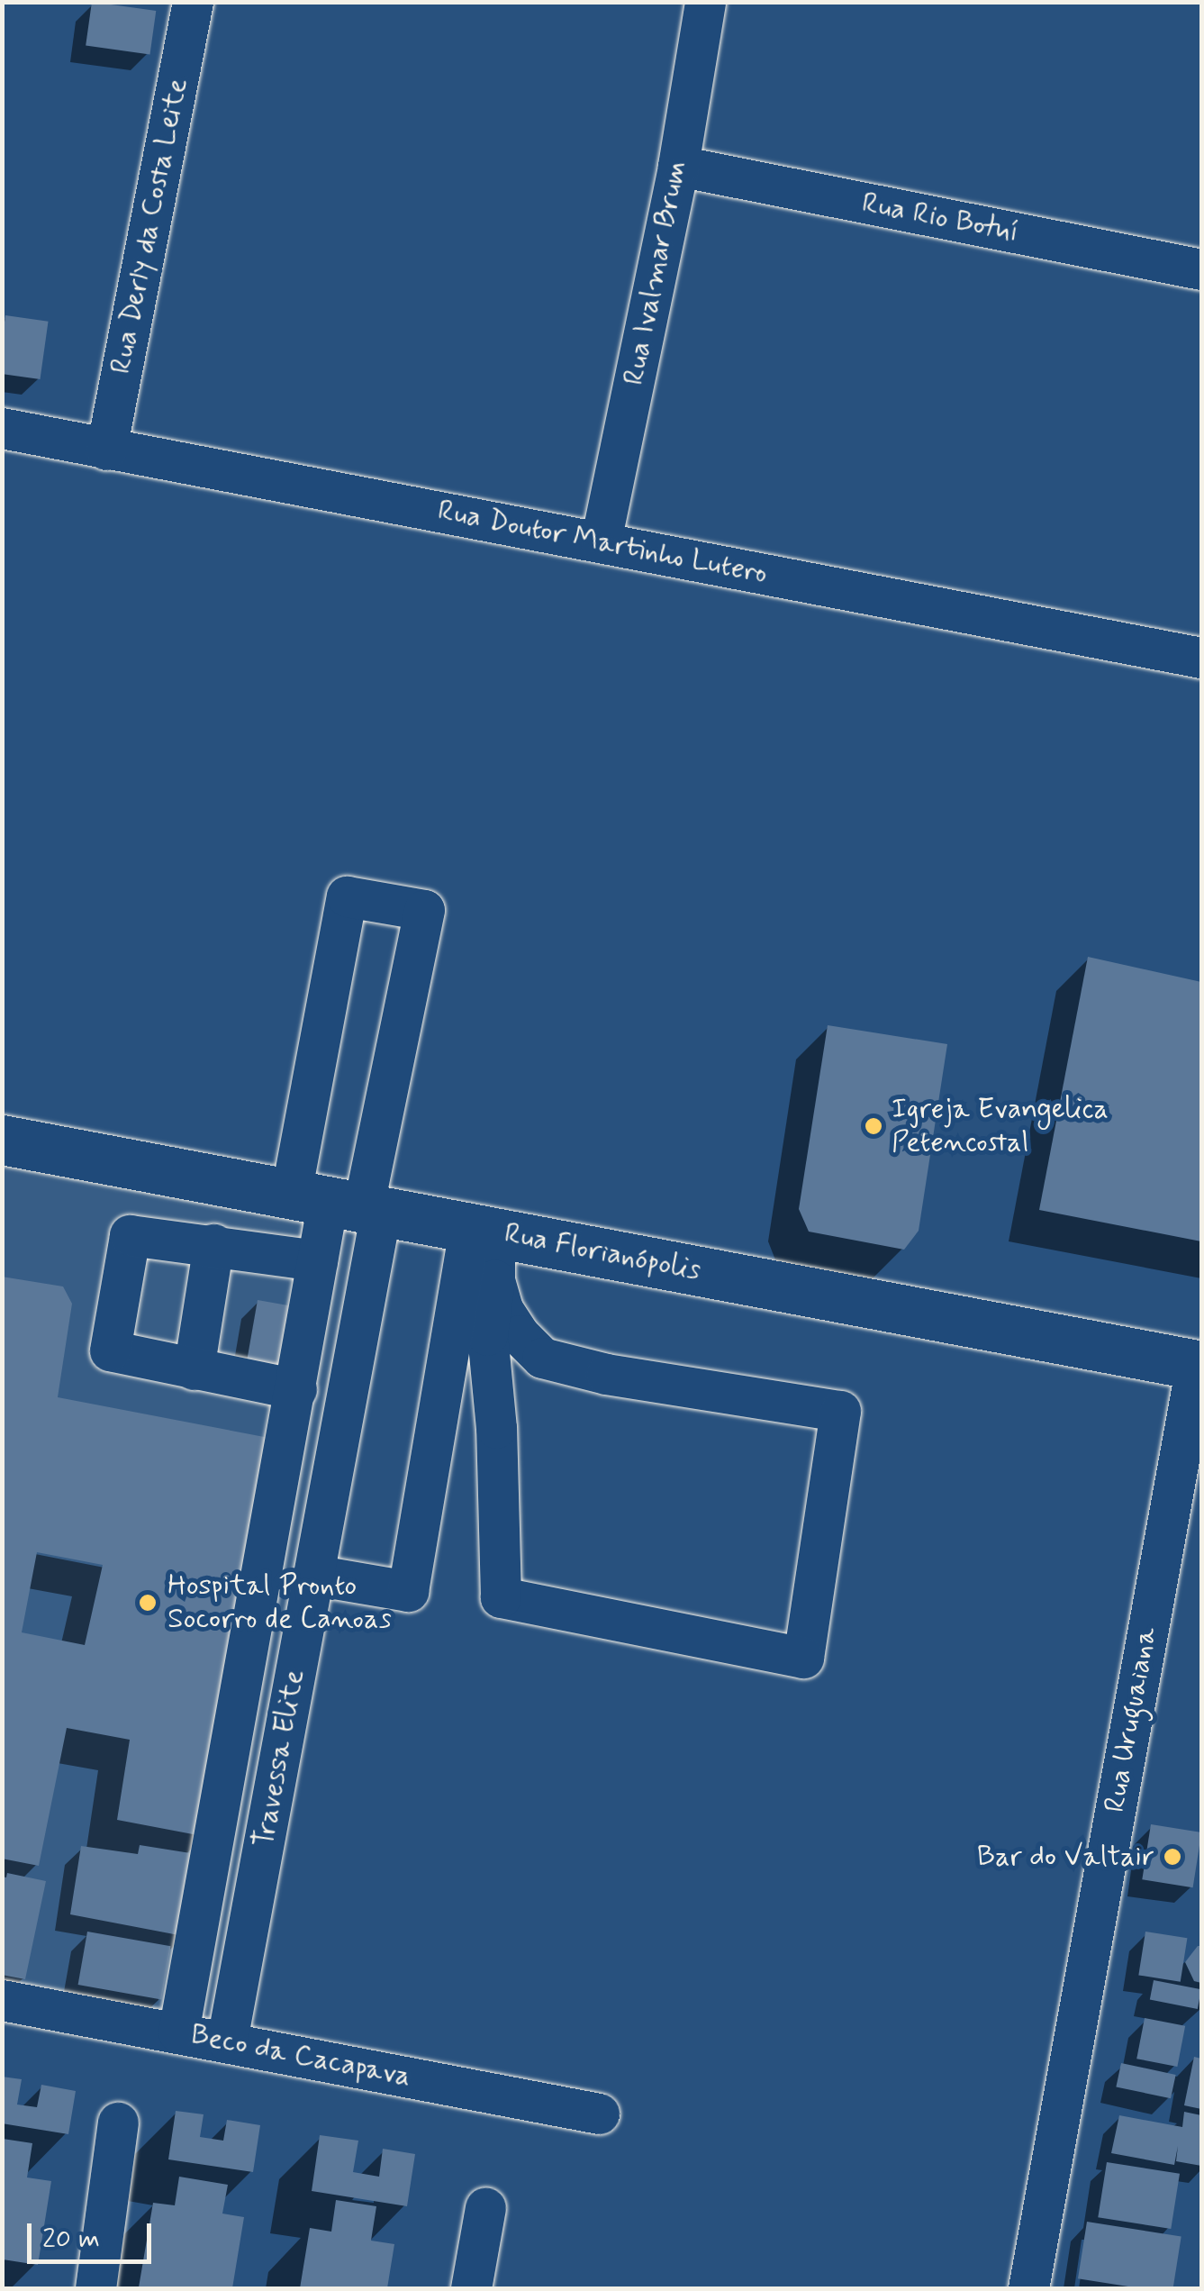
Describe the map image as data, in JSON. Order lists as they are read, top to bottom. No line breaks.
{"streets":{"main road":["Rua Florianópolis"],"street":["Rua Rio Botuí","Rua Derly da Costa Leite","Rua Ivalmar Brum","Rua Doutor Martinho Lutero","Rua Uruguaiana","Travessa Elite","Beco da Cacapava"]},"crossings":[["Rua Rio Botuí","Rua Ivalmar Brum"],["Rua Derly da Costa Leite","Rua Doutor Martinho Lutero"],["Rua Ivalmar Brum","Rua Doutor Martinho Lutero"],["Rua Florianópolis","Rua Uruguaiana"],["Rua Florianópolis","Travessa Elite"],["Travessa Elite","Beco da Cacapava"]],"places":["Igreja Evangelica Petencostal","Hospital Pronto Socorro de Canoas","Bar do Valtair"],"scale_bar":"20 m"}
